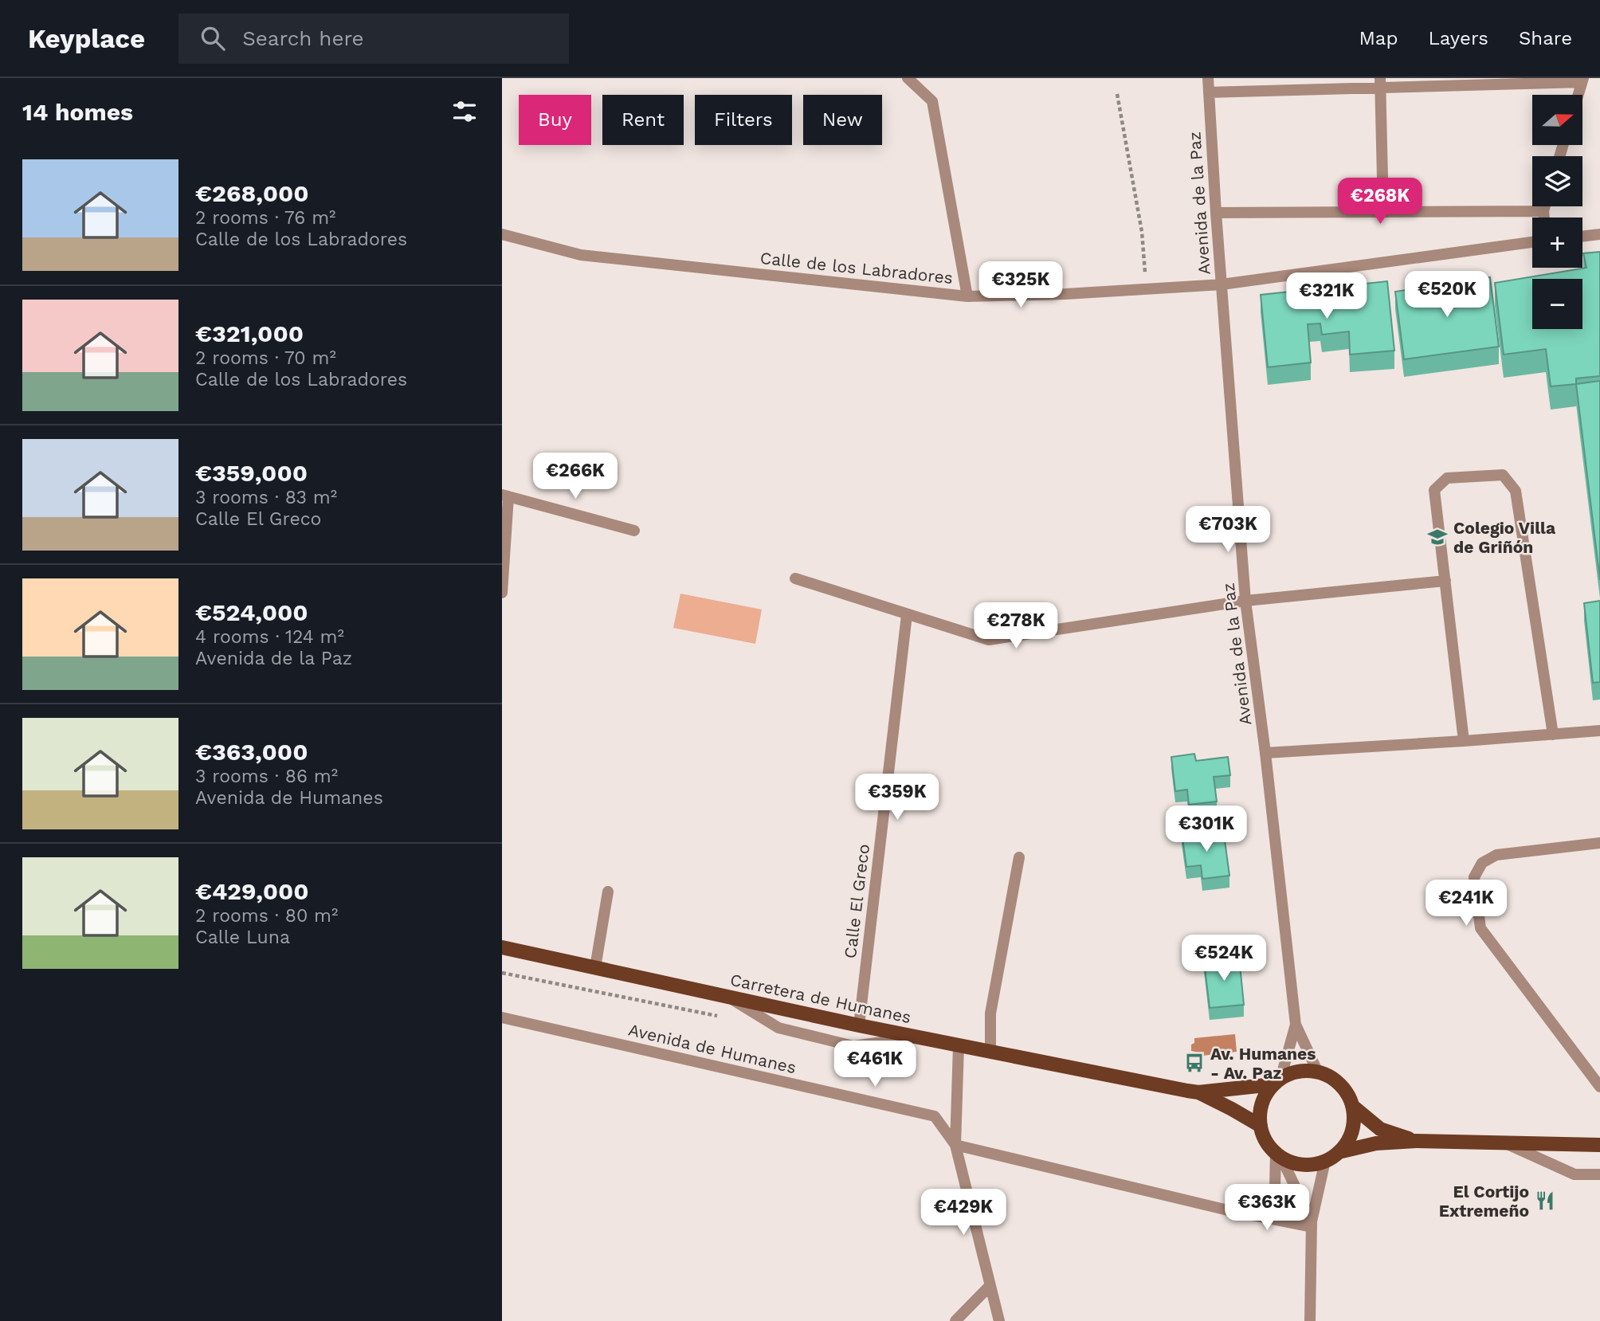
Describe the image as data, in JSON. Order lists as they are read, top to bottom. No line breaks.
{"streets":{"main road":["Carretera de Humanes"],"street":["Avenida de la Paz","Calle de los Labradores","Calle El Greco","Avenida de Humanes"]},"crossings":[["Avenida de la Paz","Calle de los Labradores"],["Avenida de la Paz","Carretera de Humanes"],["Calle El Greco","Carretera de Humanes"]],"places":{"school or university":["Colegio Villa de Griñón"],"bus stop":["Av. Humanes - Av. Paz"],"restaurant":["El Cortijo Extremeño"]},"north":"right","page":{"header":"Keyplace","search":"Search here","nav":["Map","Layers","Share"],"heading":"14 homes","map_buttons":["+","−"],"chip":["Buy","Rent","Filters","New"],"list":[{"name":"€268,000","note":"2 rooms · 76 m² · Calle de los Labradores"},{"name":"€321,000","note":"2 rooms · 70 m² · Calle de los Labradores"},{"name":"€359,000","note":"3 rooms · 83 m² · Calle El Greco"},{"name":"€524,000","note":"4 rooms · 124 m² · Avenida de la Paz"},{"name":"€363,000","note":"3 rooms · 86 m² · Avenida de Humanes"},{"name":"€429,000","note":"2 rooms · 80 m² · Calle Luna"}],"price":["€268K","€325K","€520K","€321K","€266K","€703K","€278K","€359K","€301K","€241K","€524K","€461K","€363K","€429K"]}}
